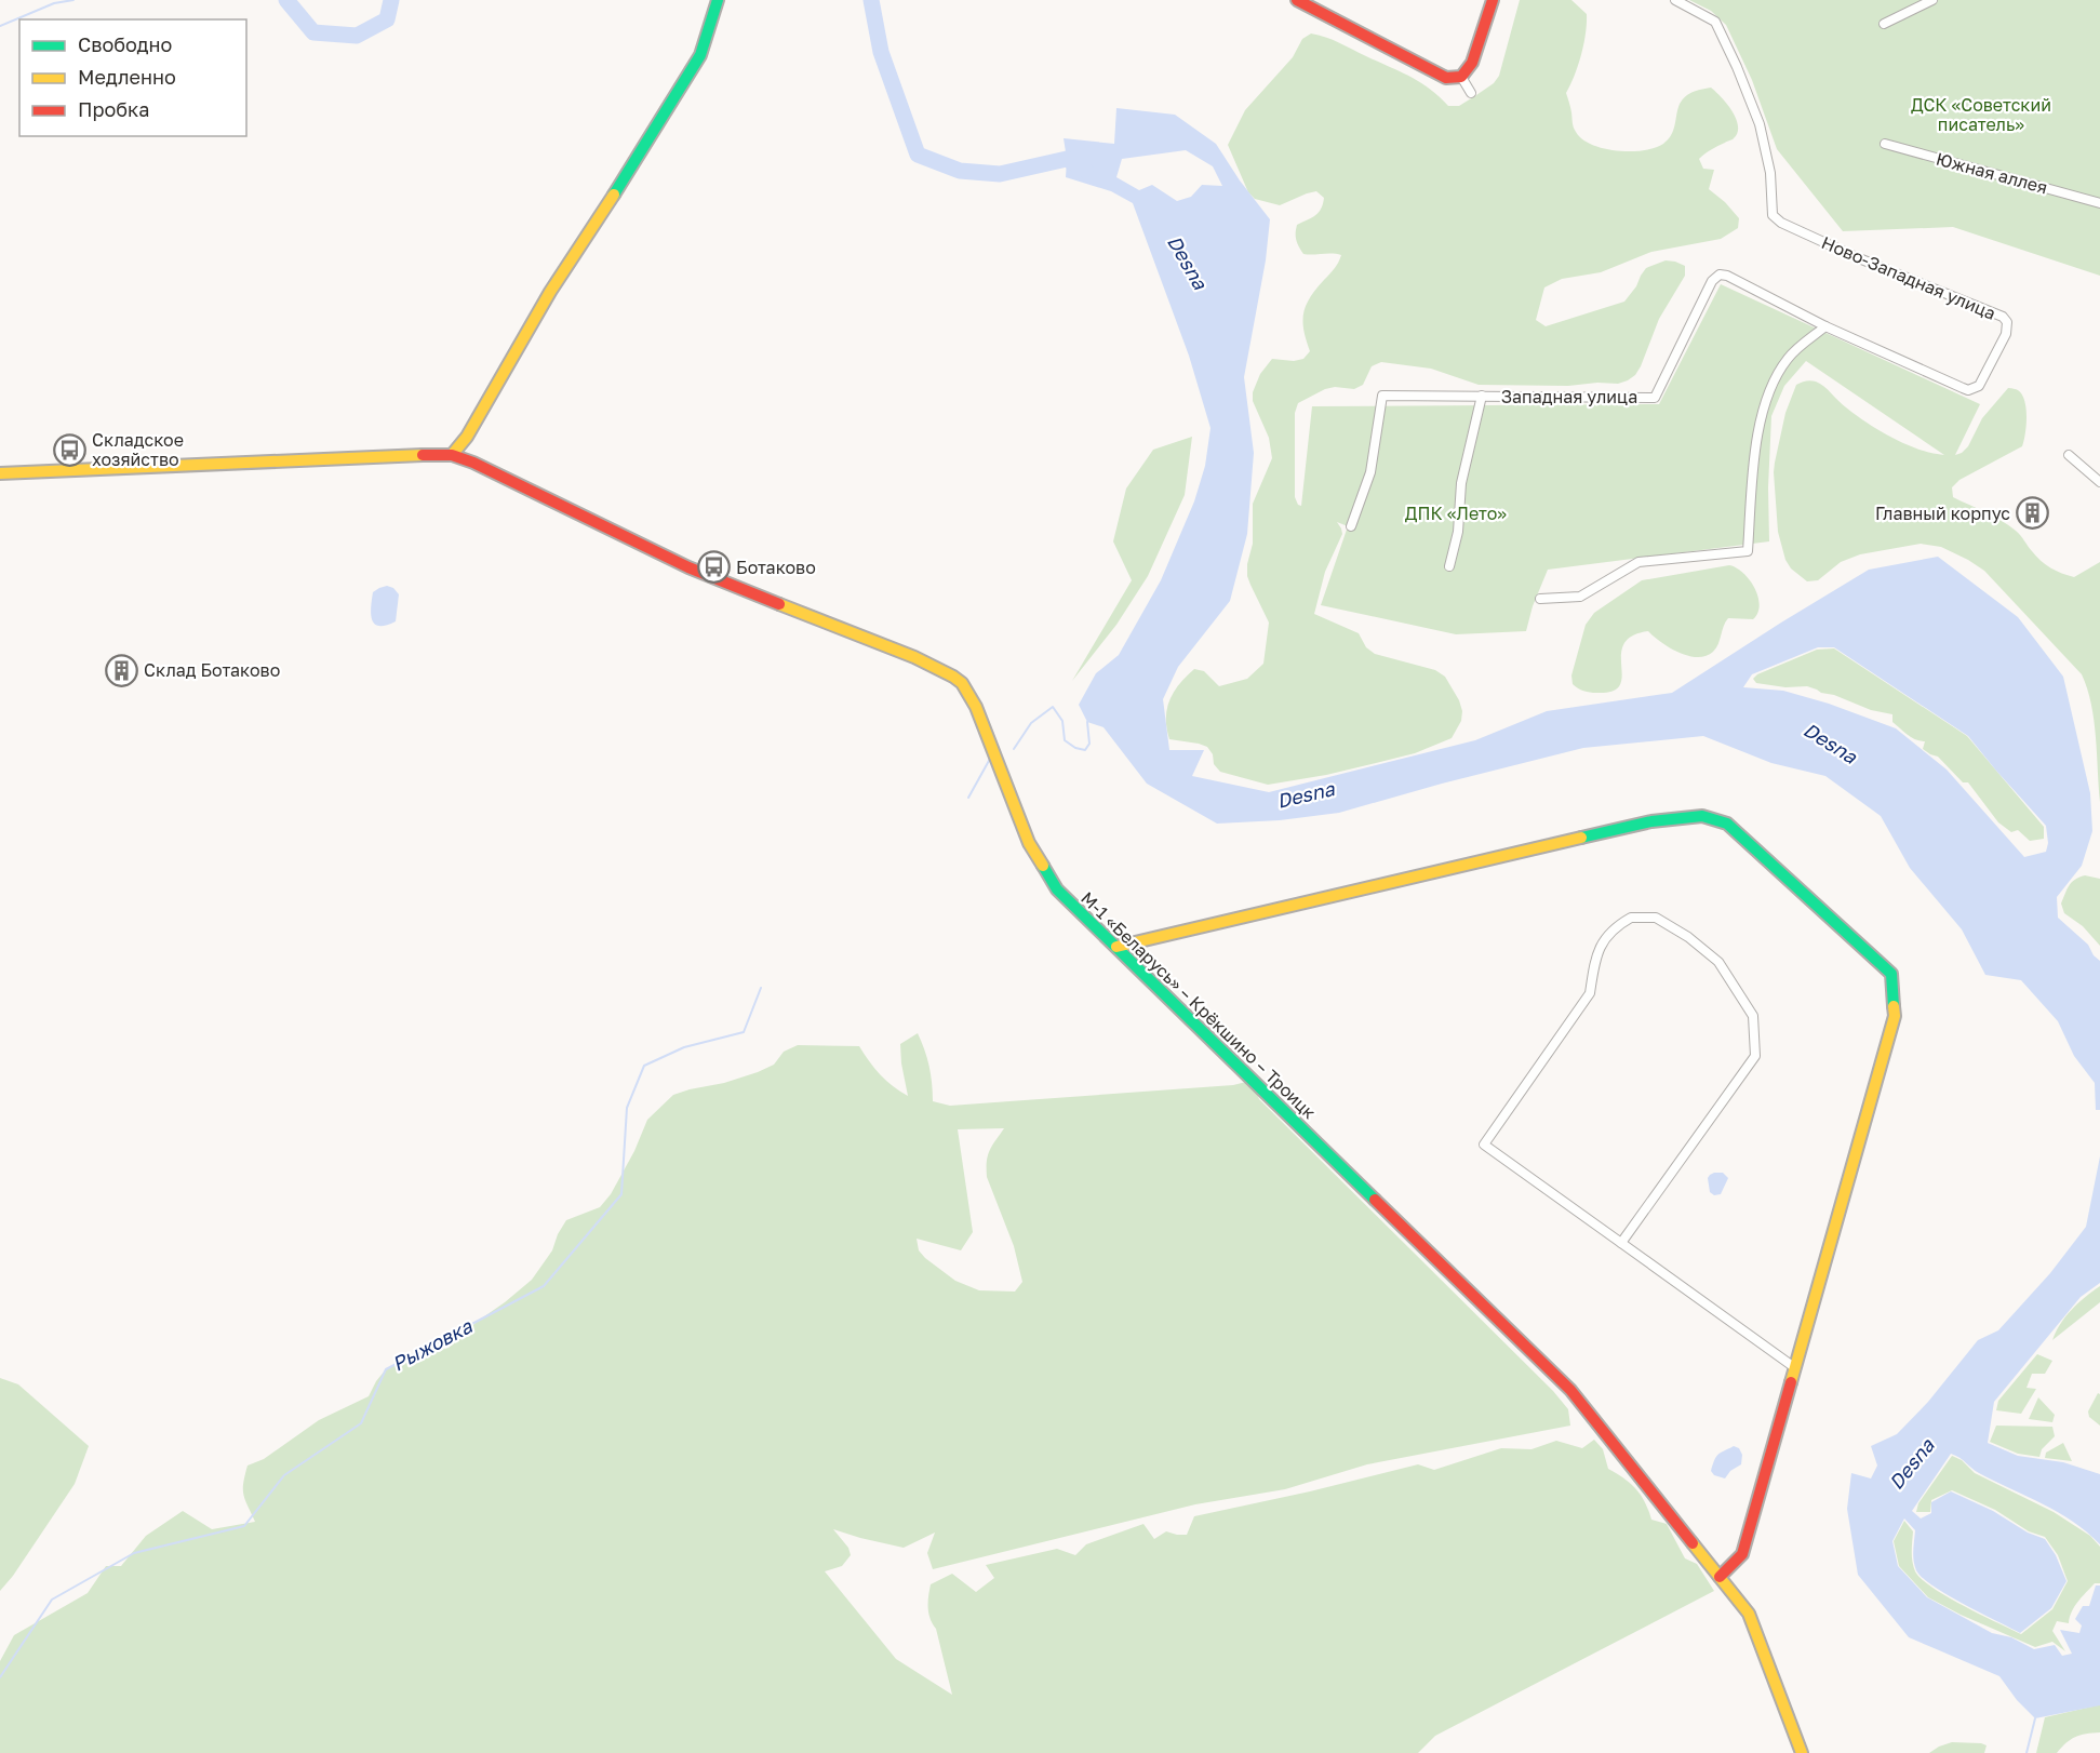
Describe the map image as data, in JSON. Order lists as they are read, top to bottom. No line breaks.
{"streets":{"main road":["М-1 «Беларусь» – Крёкшино – Троицк"],"street":["Южная аллея","Ново-Западная улица","Западная улица"]},"crossings":[["Ново-Западная улица","Западная улица"]],"water":["Desna","Рыжовка"],"parks":["ДСК «Советский писатель»","ДПК «Лето»"],"places":{"bus stop":["Складское хозяйство","Ботаково"],"building":["Главный корпус","Склад Ботаково"]},"legend":["Свободно","Медленно","Пробка"]}
